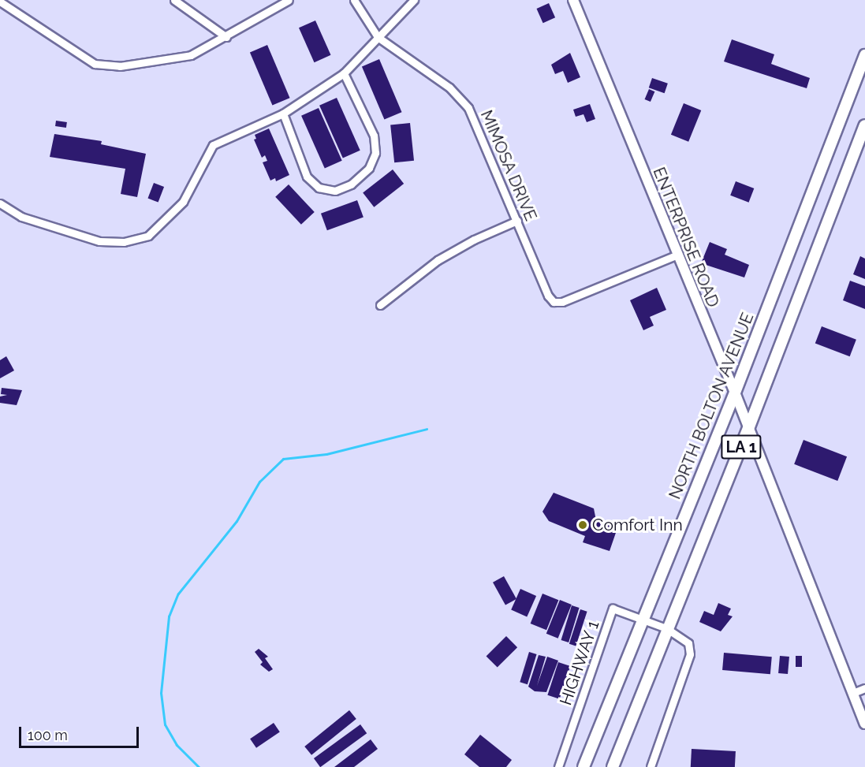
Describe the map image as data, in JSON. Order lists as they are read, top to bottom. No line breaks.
{"streets":{"main road":["NORTH BOLTON AVENUE","LA 1"],"street":["MIMOSA DRIVE","ENTERPRISE ROAD","HIGHWAY 1"]},"crossings":[["MIMOSA DRIVE","ENTERPRISE ROAD"],["ENTERPRISE ROAD","NORTH BOLTON AVENUE"],["ENTERPRISE ROAD","LA 1"],["NORTH BOLTON AVENUE","HIGHWAY 1"],["LA 1","HIGHWAY 1"]],"places":["Comfort Inn"],"scale_bar":"100 m"}
